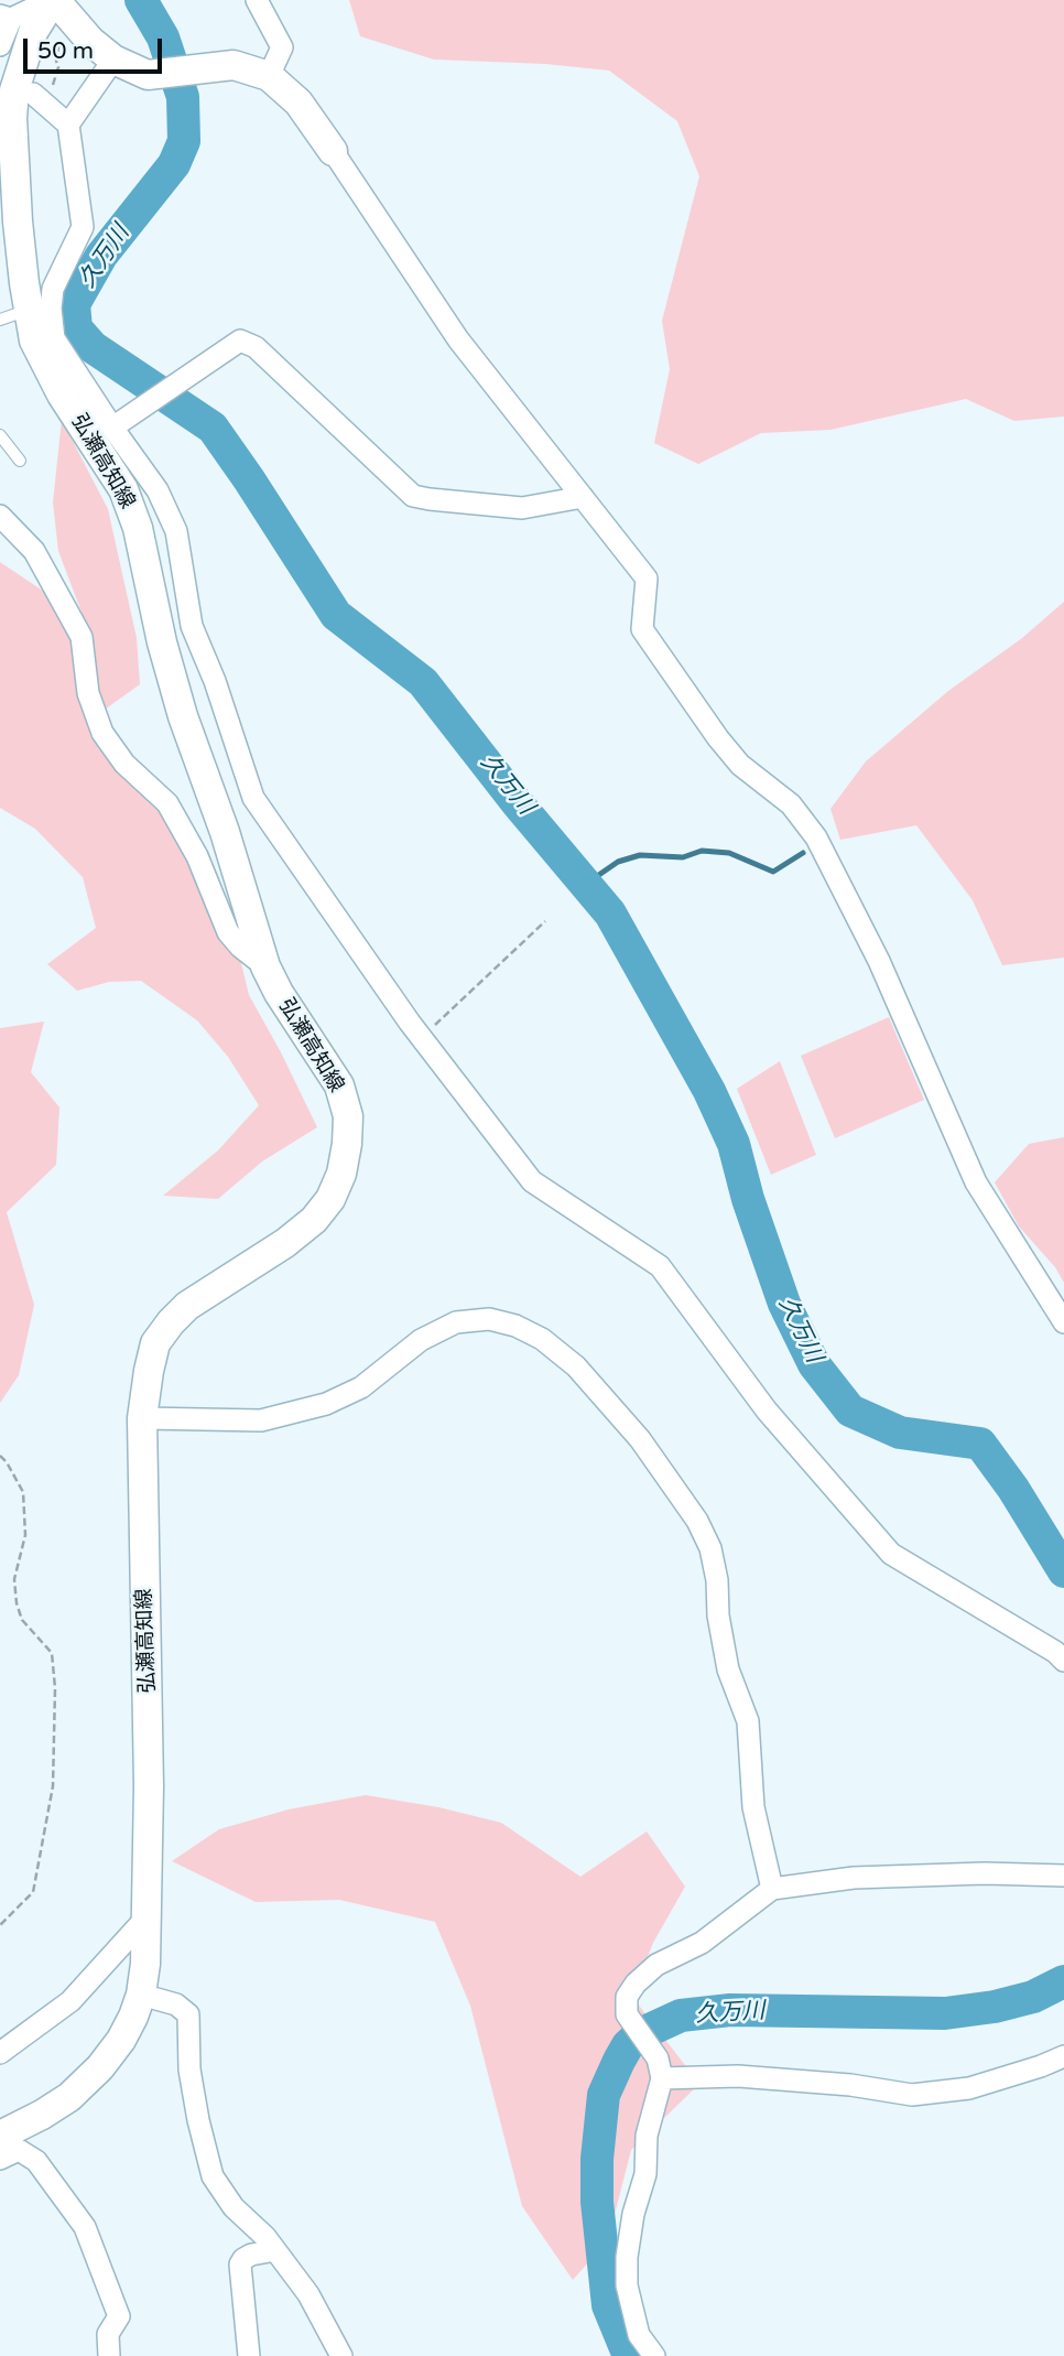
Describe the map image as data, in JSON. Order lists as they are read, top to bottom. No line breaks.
{"streets":{"main road":["弘瀬高知線"]},"water":["久万川"],"scale_bar":"50 m"}
